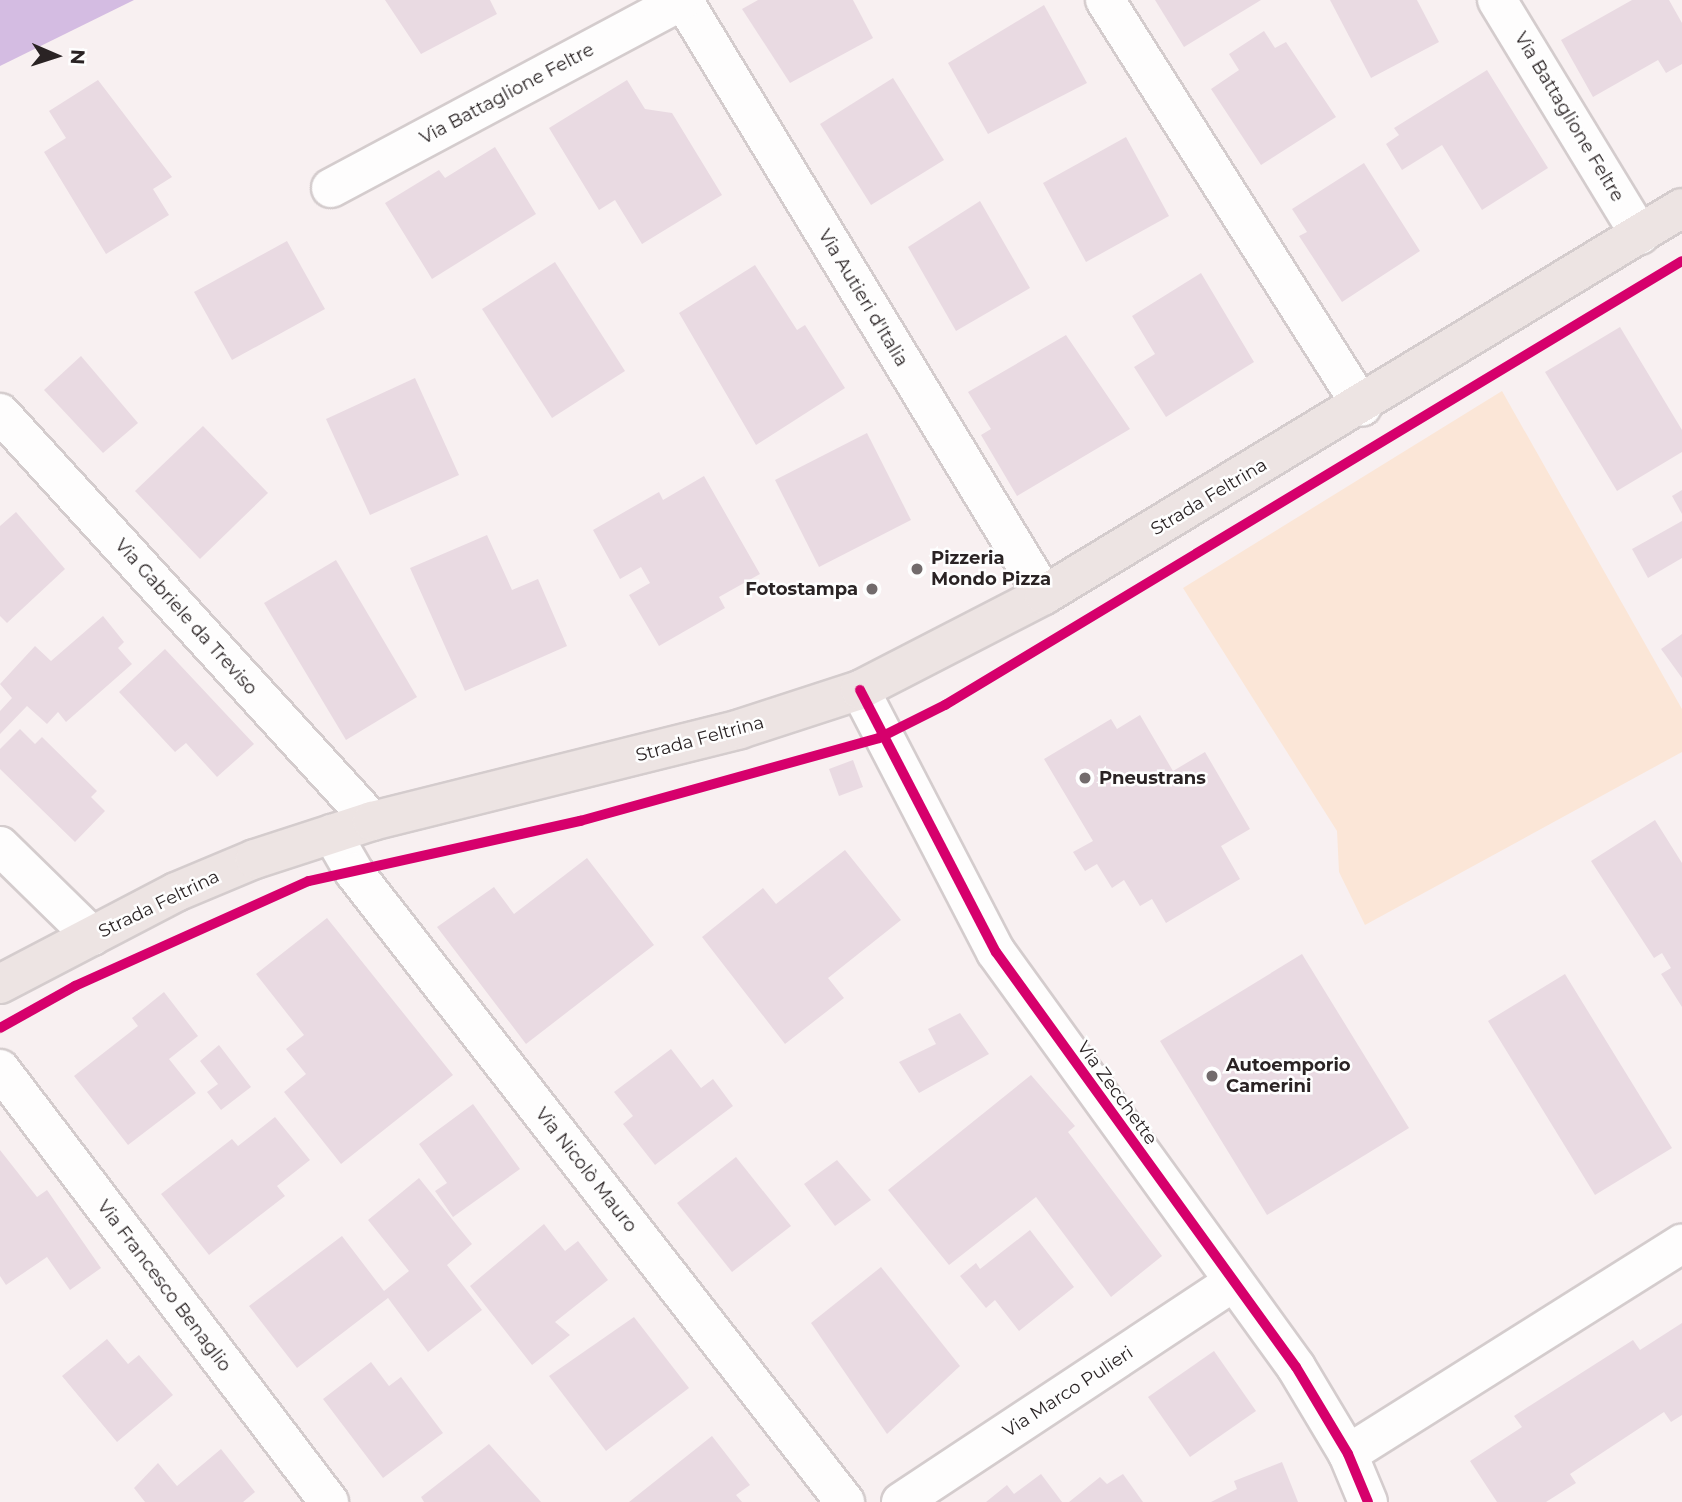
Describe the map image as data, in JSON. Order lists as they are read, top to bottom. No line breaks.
{"streets":{"main road":["Strada Feltrina"],"street":["Via Battaglione Feltre","Via Autieri d'Italia","Via Gabriele da Treviso","Via Zecchette","Via Nicolò Mauro","Via Francesco Benaglio","Via Marco Pulieri"]},"crossings":[["Via Battaglione Feltre","Via Autieri d'Italia"],["Via Battaglione Feltre","Strada Feltrina"],["Via Autieri d'Italia","Strada Feltrina"],["Strada Feltrina","Via Gabriele da Treviso"],["Strada Feltrina","Via Zecchette"],["Strada Feltrina","Via Nicolò Mauro"],["Via Zecchette","Via Marco Pulieri"]],"places":["Pizzeria Mondo Pizza","Fotostampa","Pneustrans","Autoemporio Camerini"],"north":"right"}
